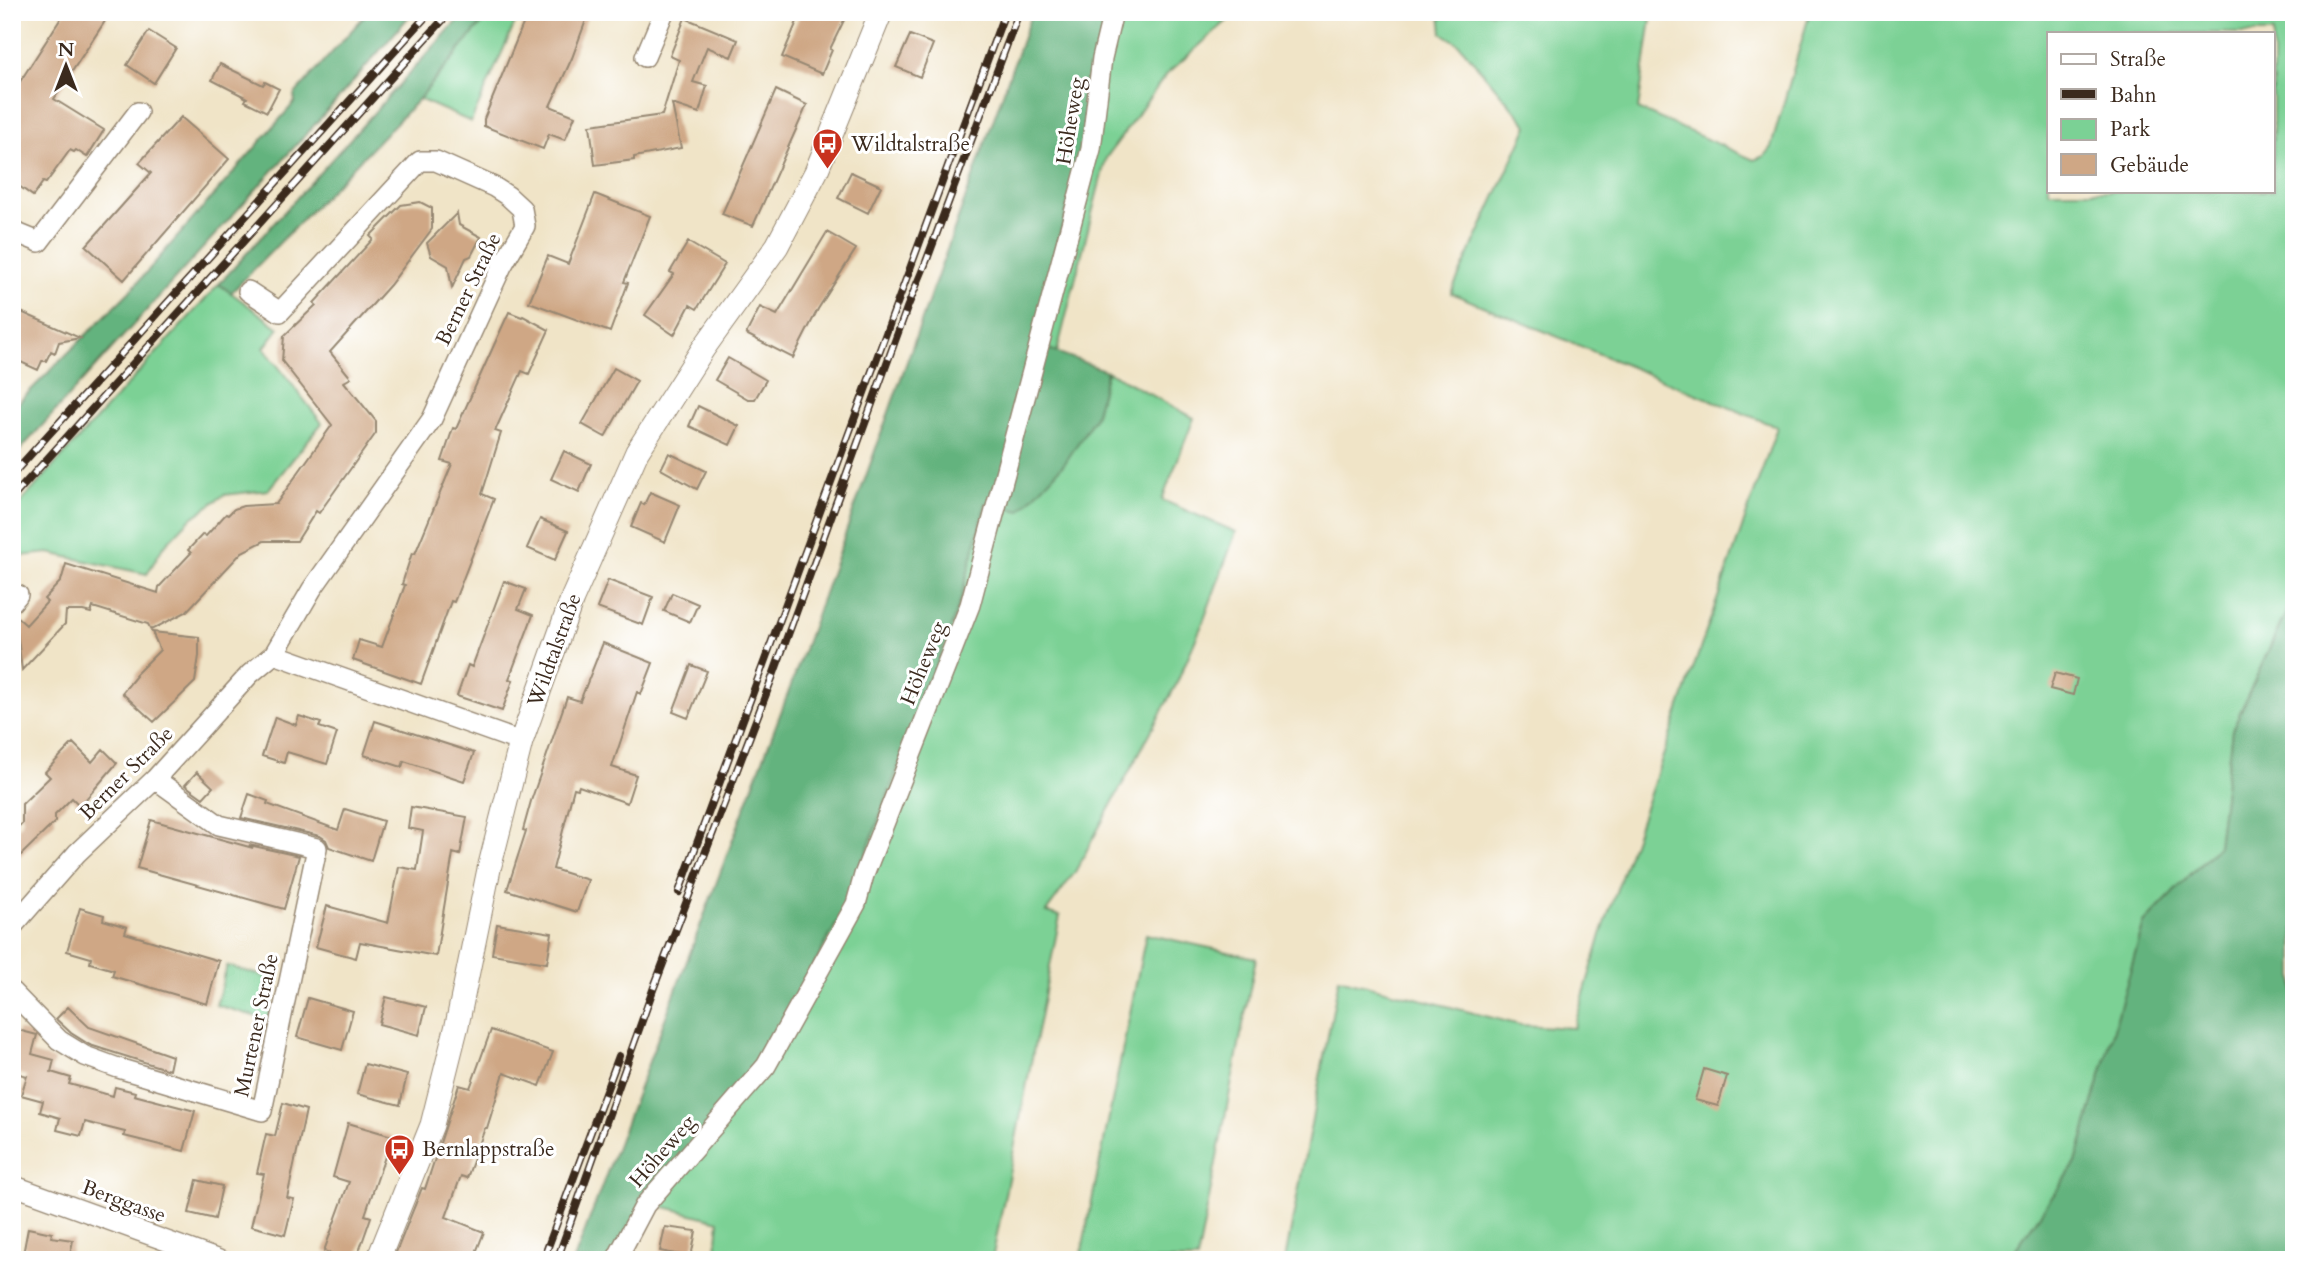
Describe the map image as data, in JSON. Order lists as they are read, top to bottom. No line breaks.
{"streets":{"street":["Höheweg","Berner Straße","Wildtalstraße","Murtener Straße","Berggasse"]},"crossings":[["Berner Straße","Murtener Straße"]],"places":{"bus stop":["Wildtalstraße","Bernlappstraße"]},"legend":["Straße","Bahn","Park","Gebäude"],"north":"top"}
